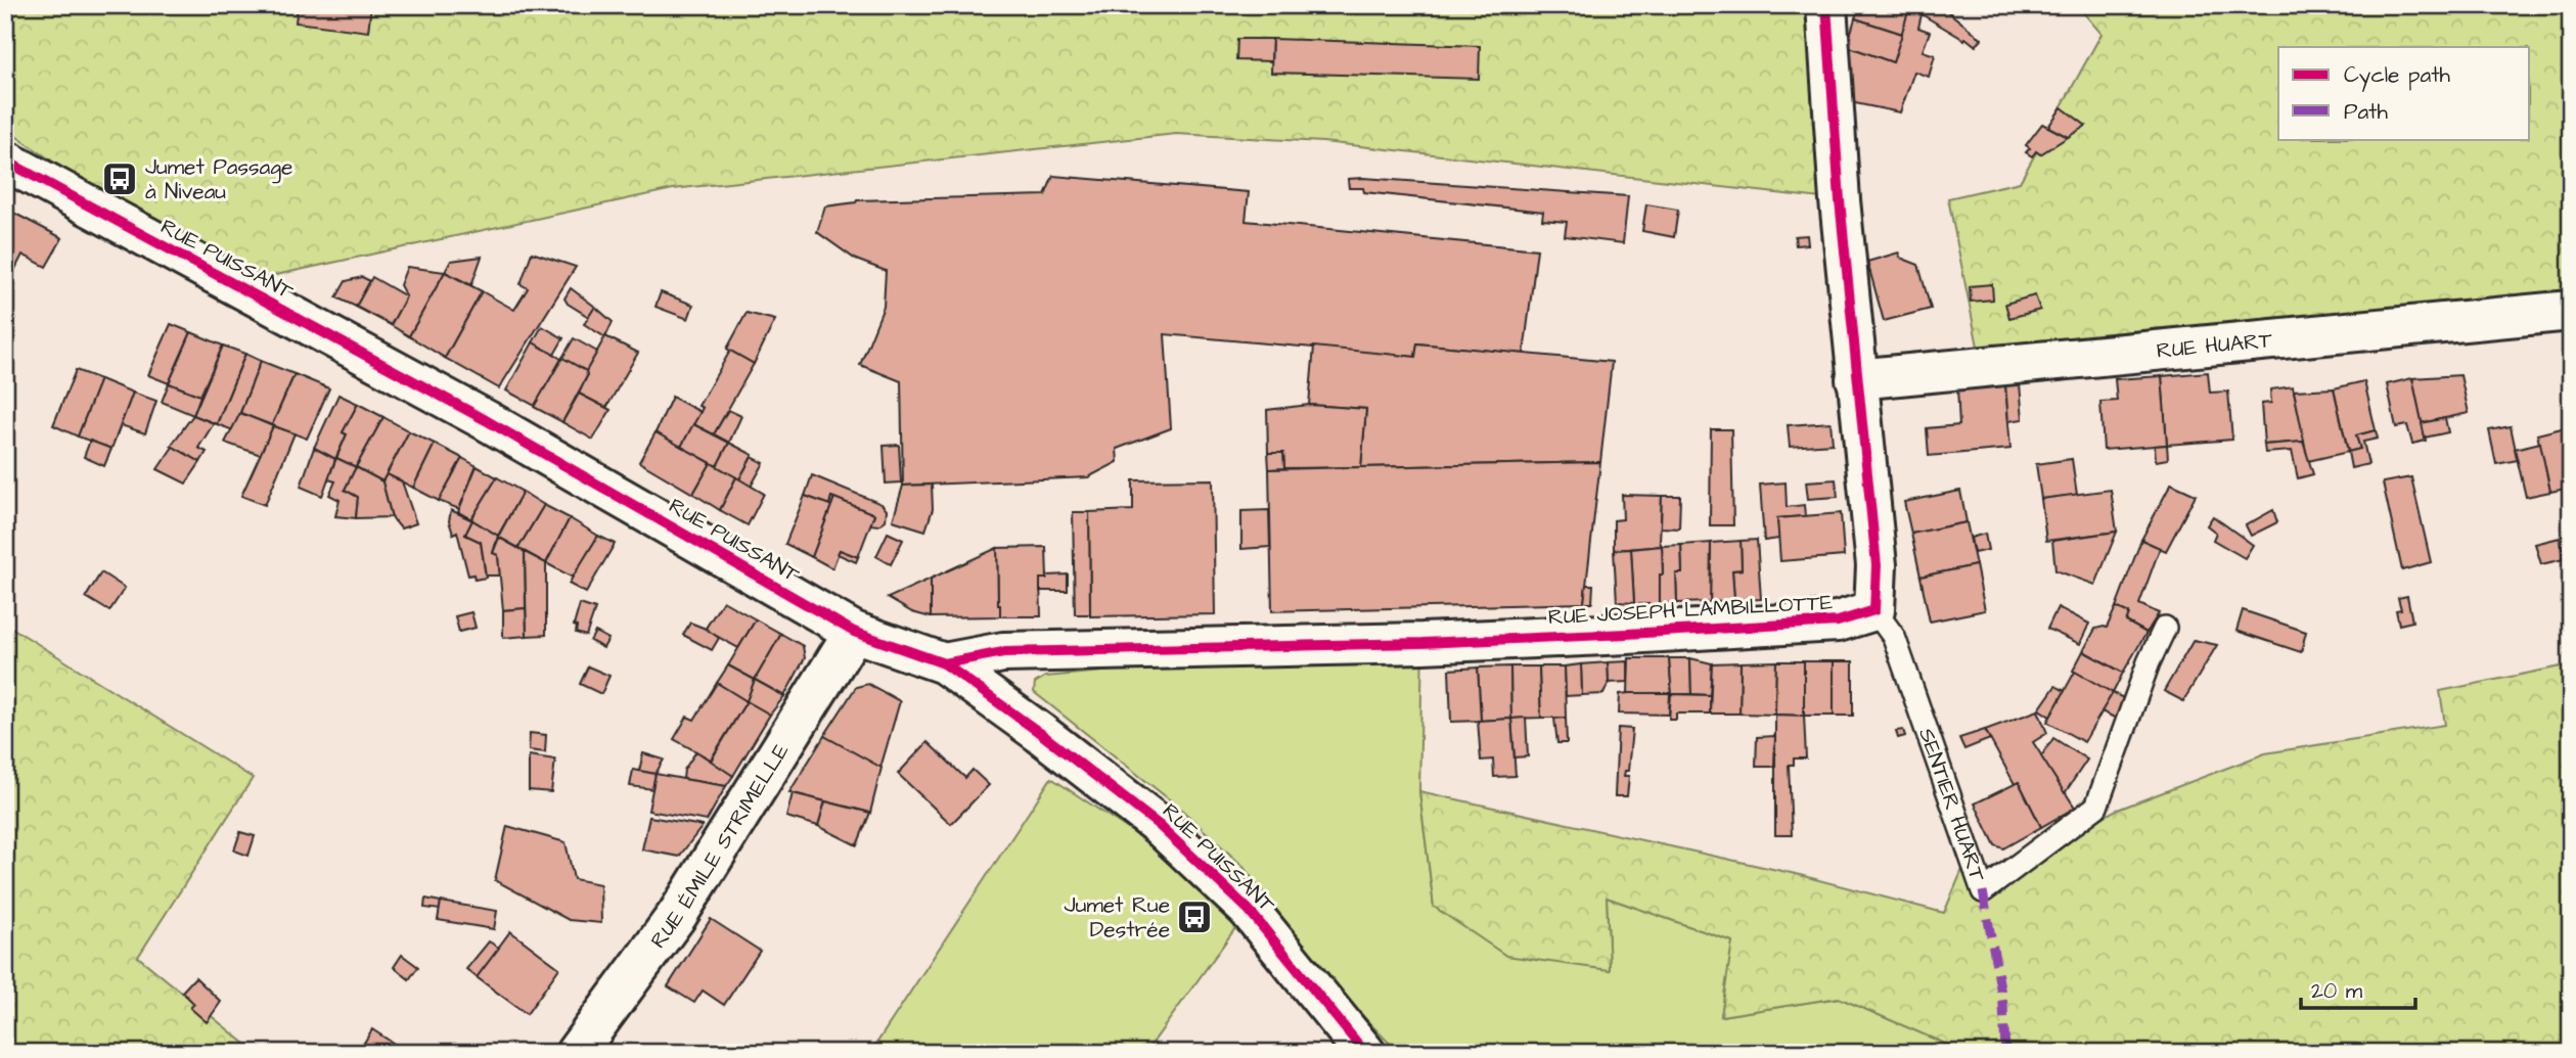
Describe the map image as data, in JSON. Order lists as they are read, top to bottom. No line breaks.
{"streets":{"street":["RUE PUISSANT","RUE HUART","RUE JOSEPH LAMBILLOTTE","RUE ÉMILE STRIMELLE"],"lane":["SENTIER HUART"]},"crossings":[["RUE PUISSANT","RUE JOSEPH LAMBILLOTTE"],["RUE PUISSANT","RUE ÉMILE STRIMELLE"],["RUE JOSEPH LAMBILLOTTE","SENTIER HUART"]],"places":{"bus stop":["Jumet Passage à Niveau","Jumet Rue Destrée"]},"legend":["Cycle path","Path"],"scale_bar":"20 m"}
